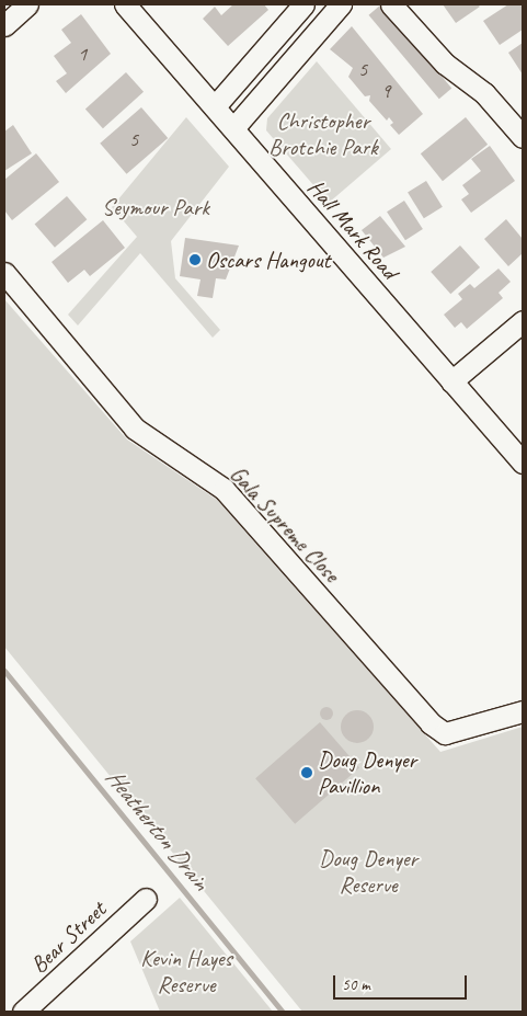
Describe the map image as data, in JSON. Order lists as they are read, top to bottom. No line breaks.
{"streets":{"street":["Hall Mark Road","Gala Supreme Close","Bear Street"]},"water":["Heatherton Drain"],"parks":["Christopher Brotchie Park","Seymour Park","Doug Denyer Reserve","Kevin Hayes Reserve"],"places":["Oscars Hangout","Doug Denyer Pavillion"],"house_numbers":["1","5","9","5"],"scale_bar":"50 m"}
